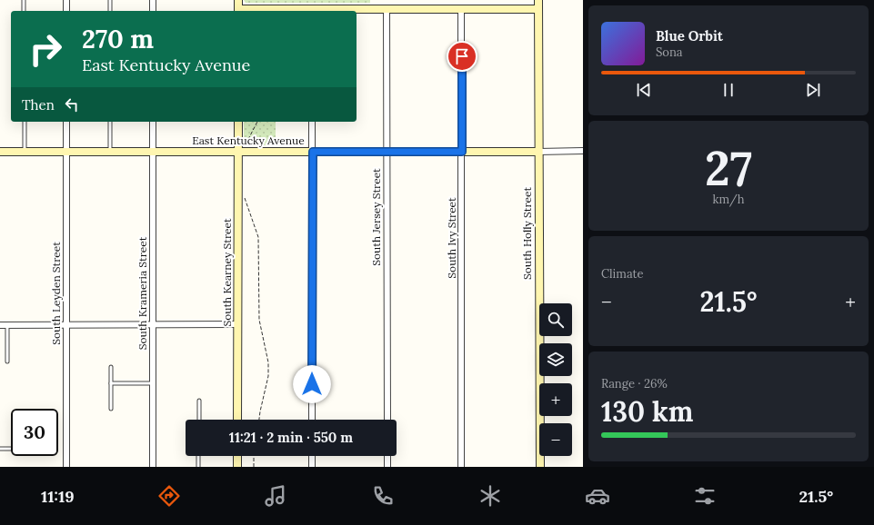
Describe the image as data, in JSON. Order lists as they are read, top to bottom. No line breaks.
{"streets":{"street":["East Kentucky Avenue","South Jersey Street","South Holly Street","South Ivy Street","South Kearney Street","South Leyden Street","South Krameria Street"]},"crossings":[["East Kentucky Avenue","South Jersey Street"],["East Kentucky Avenue","South Holly Street"],["East Kentucky Avenue","South Ivy Street"],["East Kentucky Avenue","South Kearney Street"],["East Kentucky Avenue","South Leyden Street"],["East Kentucky Avenue","South Krameria Street"]],"page":{"turn":["270 m","East Kentucky Avenue"],"song":["Blue Orbit","Sona"],"then":"Then","tile":[["27","km/h"],"Climate",["Range · 26%","130 km"]],"heat":["−","21.5°","+"],"map_buttons":["+","−"],"limit":"30","trip":"11:21 · 2 min · 550 m","tabs":["11:19","21.5°"]}}
